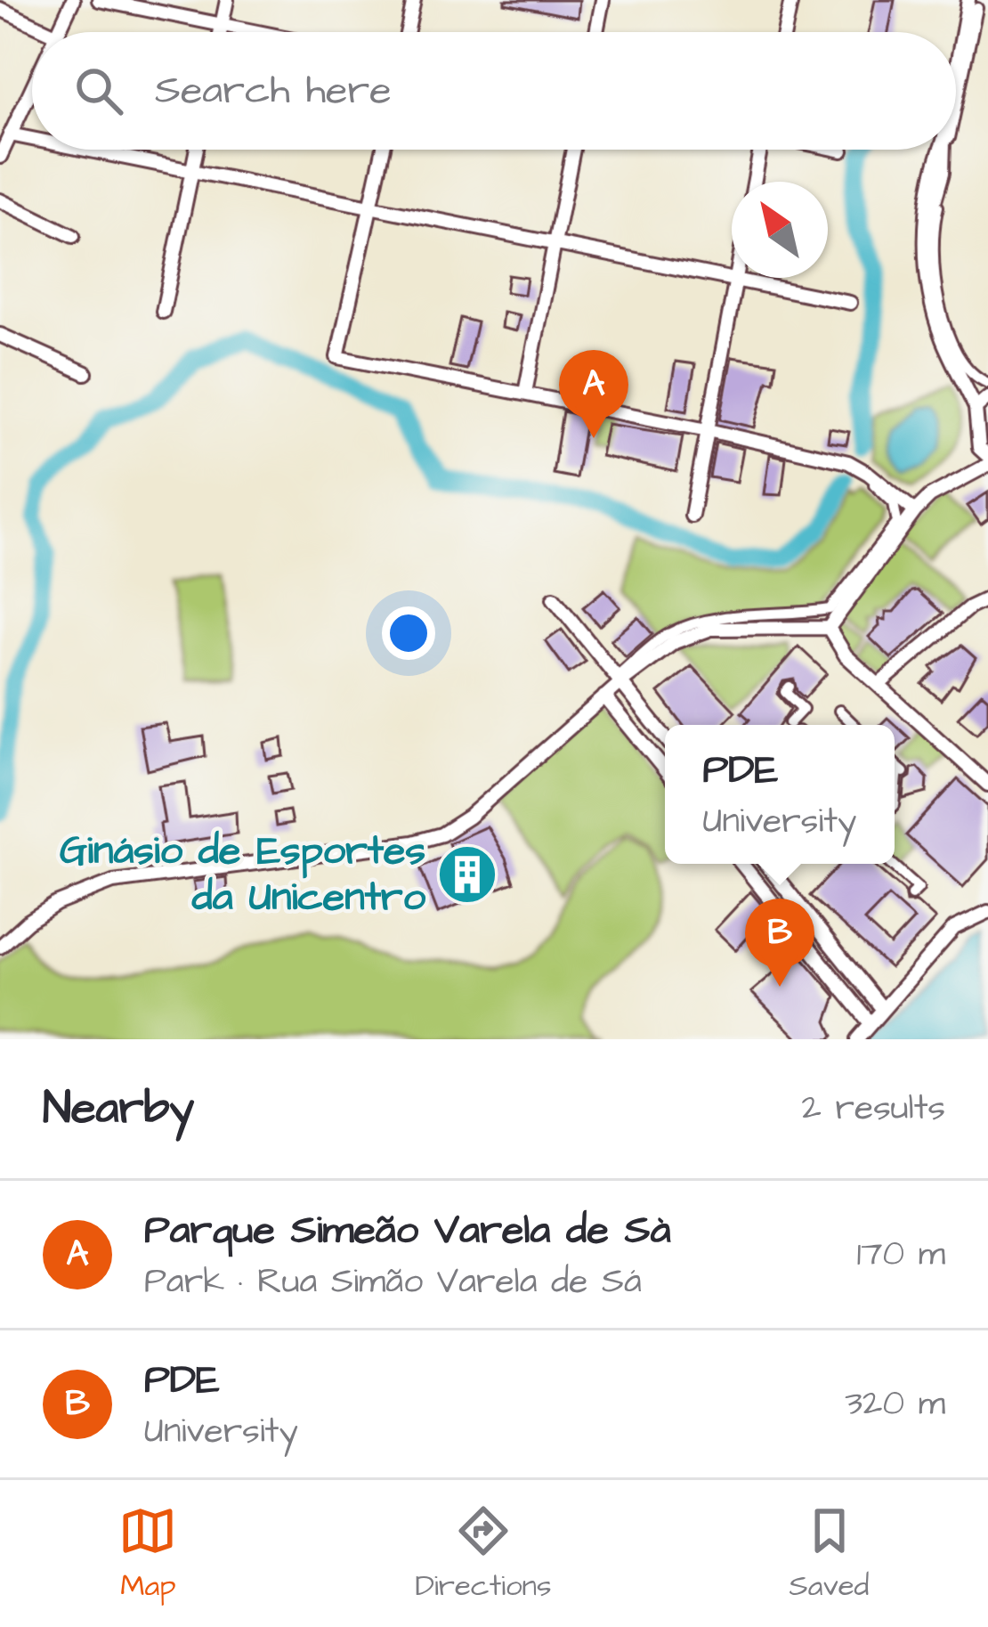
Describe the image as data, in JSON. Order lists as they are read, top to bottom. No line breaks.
{"places":{"building":["Ginásio de Esportes da Unicentro"]},"north":"top left","page":{"search":"Search here","pins":["A","B"],"popup":["PDE","University"],"heading":["Nearby","2 results"],"list":[{"mark":"A","name":"Parque Simeão Varela de Sà","note":"Park · Rua Simão Varela de Sá","value":"170 m"},{"mark":"B","name":"PDE","note":"University","value":"320 m"}],"nav":["Map","Directions","Saved"]}}
